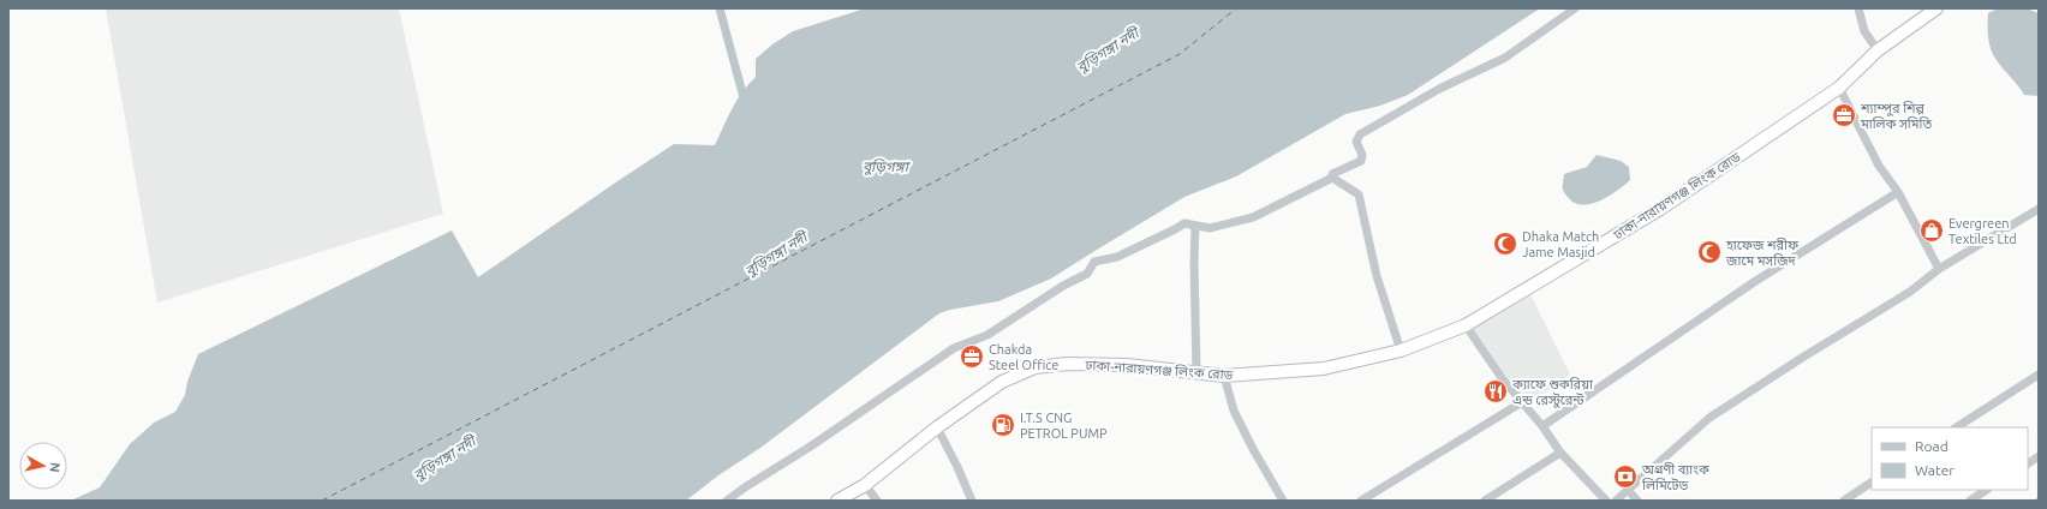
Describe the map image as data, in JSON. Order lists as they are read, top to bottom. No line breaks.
{"streets":{"highway":["ঢাকা-নারায়ণগঞ্জ লিংক রোড"]},"water":["বুড়িগঙ্গা নদী","বুড়িগঙ্গা"],"places":{"office":["শ্যাম্পুর শিল্প মালিক সমিতি","Chakda Steel Office"],"shop":["Evergreen Textiles Ltd"],"mosque":["Dhaka Match Jame Masjid","হাফেজ শরীফ জামে মসজিদ"],"restaurant":["ক্যাফে শুকরিয়া এন্ড রেস্টুরেন্ট"],"fuel station":["I.T.S CNG PETROL PUMP"],"bank":["অগ্রণী ব্যাংক লিমিটেড"]},"legend":["Road","Water"],"north":"right"}
